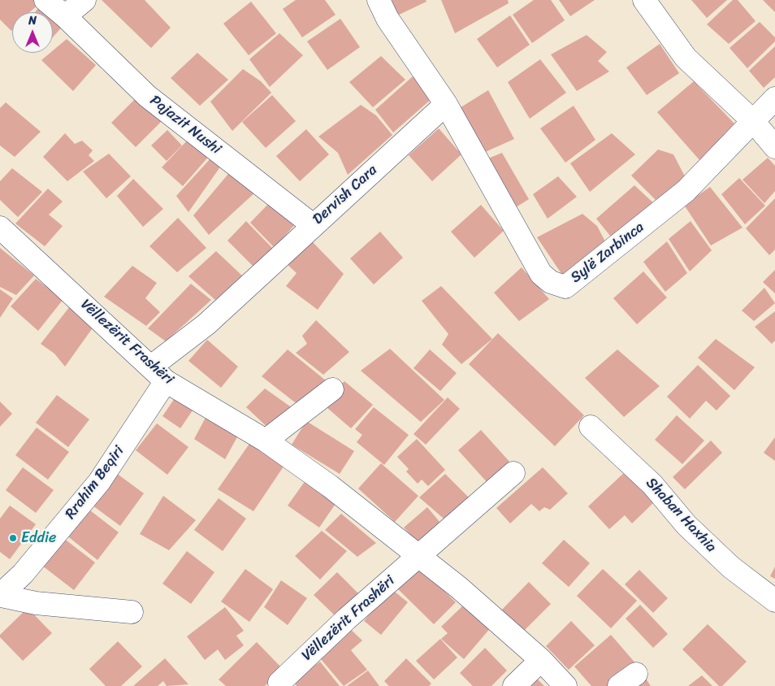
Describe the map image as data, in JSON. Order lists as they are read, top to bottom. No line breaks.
{"streets":{"street":["Pajazit Nushi","Dervish Cara","Sylë Zarbinca","Vëllezërit Frashëri","Rrahim Beqiri","Shaban Haxhia"]},"crossings":[["Pajazit Nushi","Dervish Cara"],["Dervish Cara","Sylë Zarbinca"],["Dervish Cara","Vëllezërit Frashëri"],["Dervish Cara","Rrahim Beqiri"],["Vëllezërit Frashëri","Rrahim Beqiri"]],"places":["Eddie"],"north":"top"}
